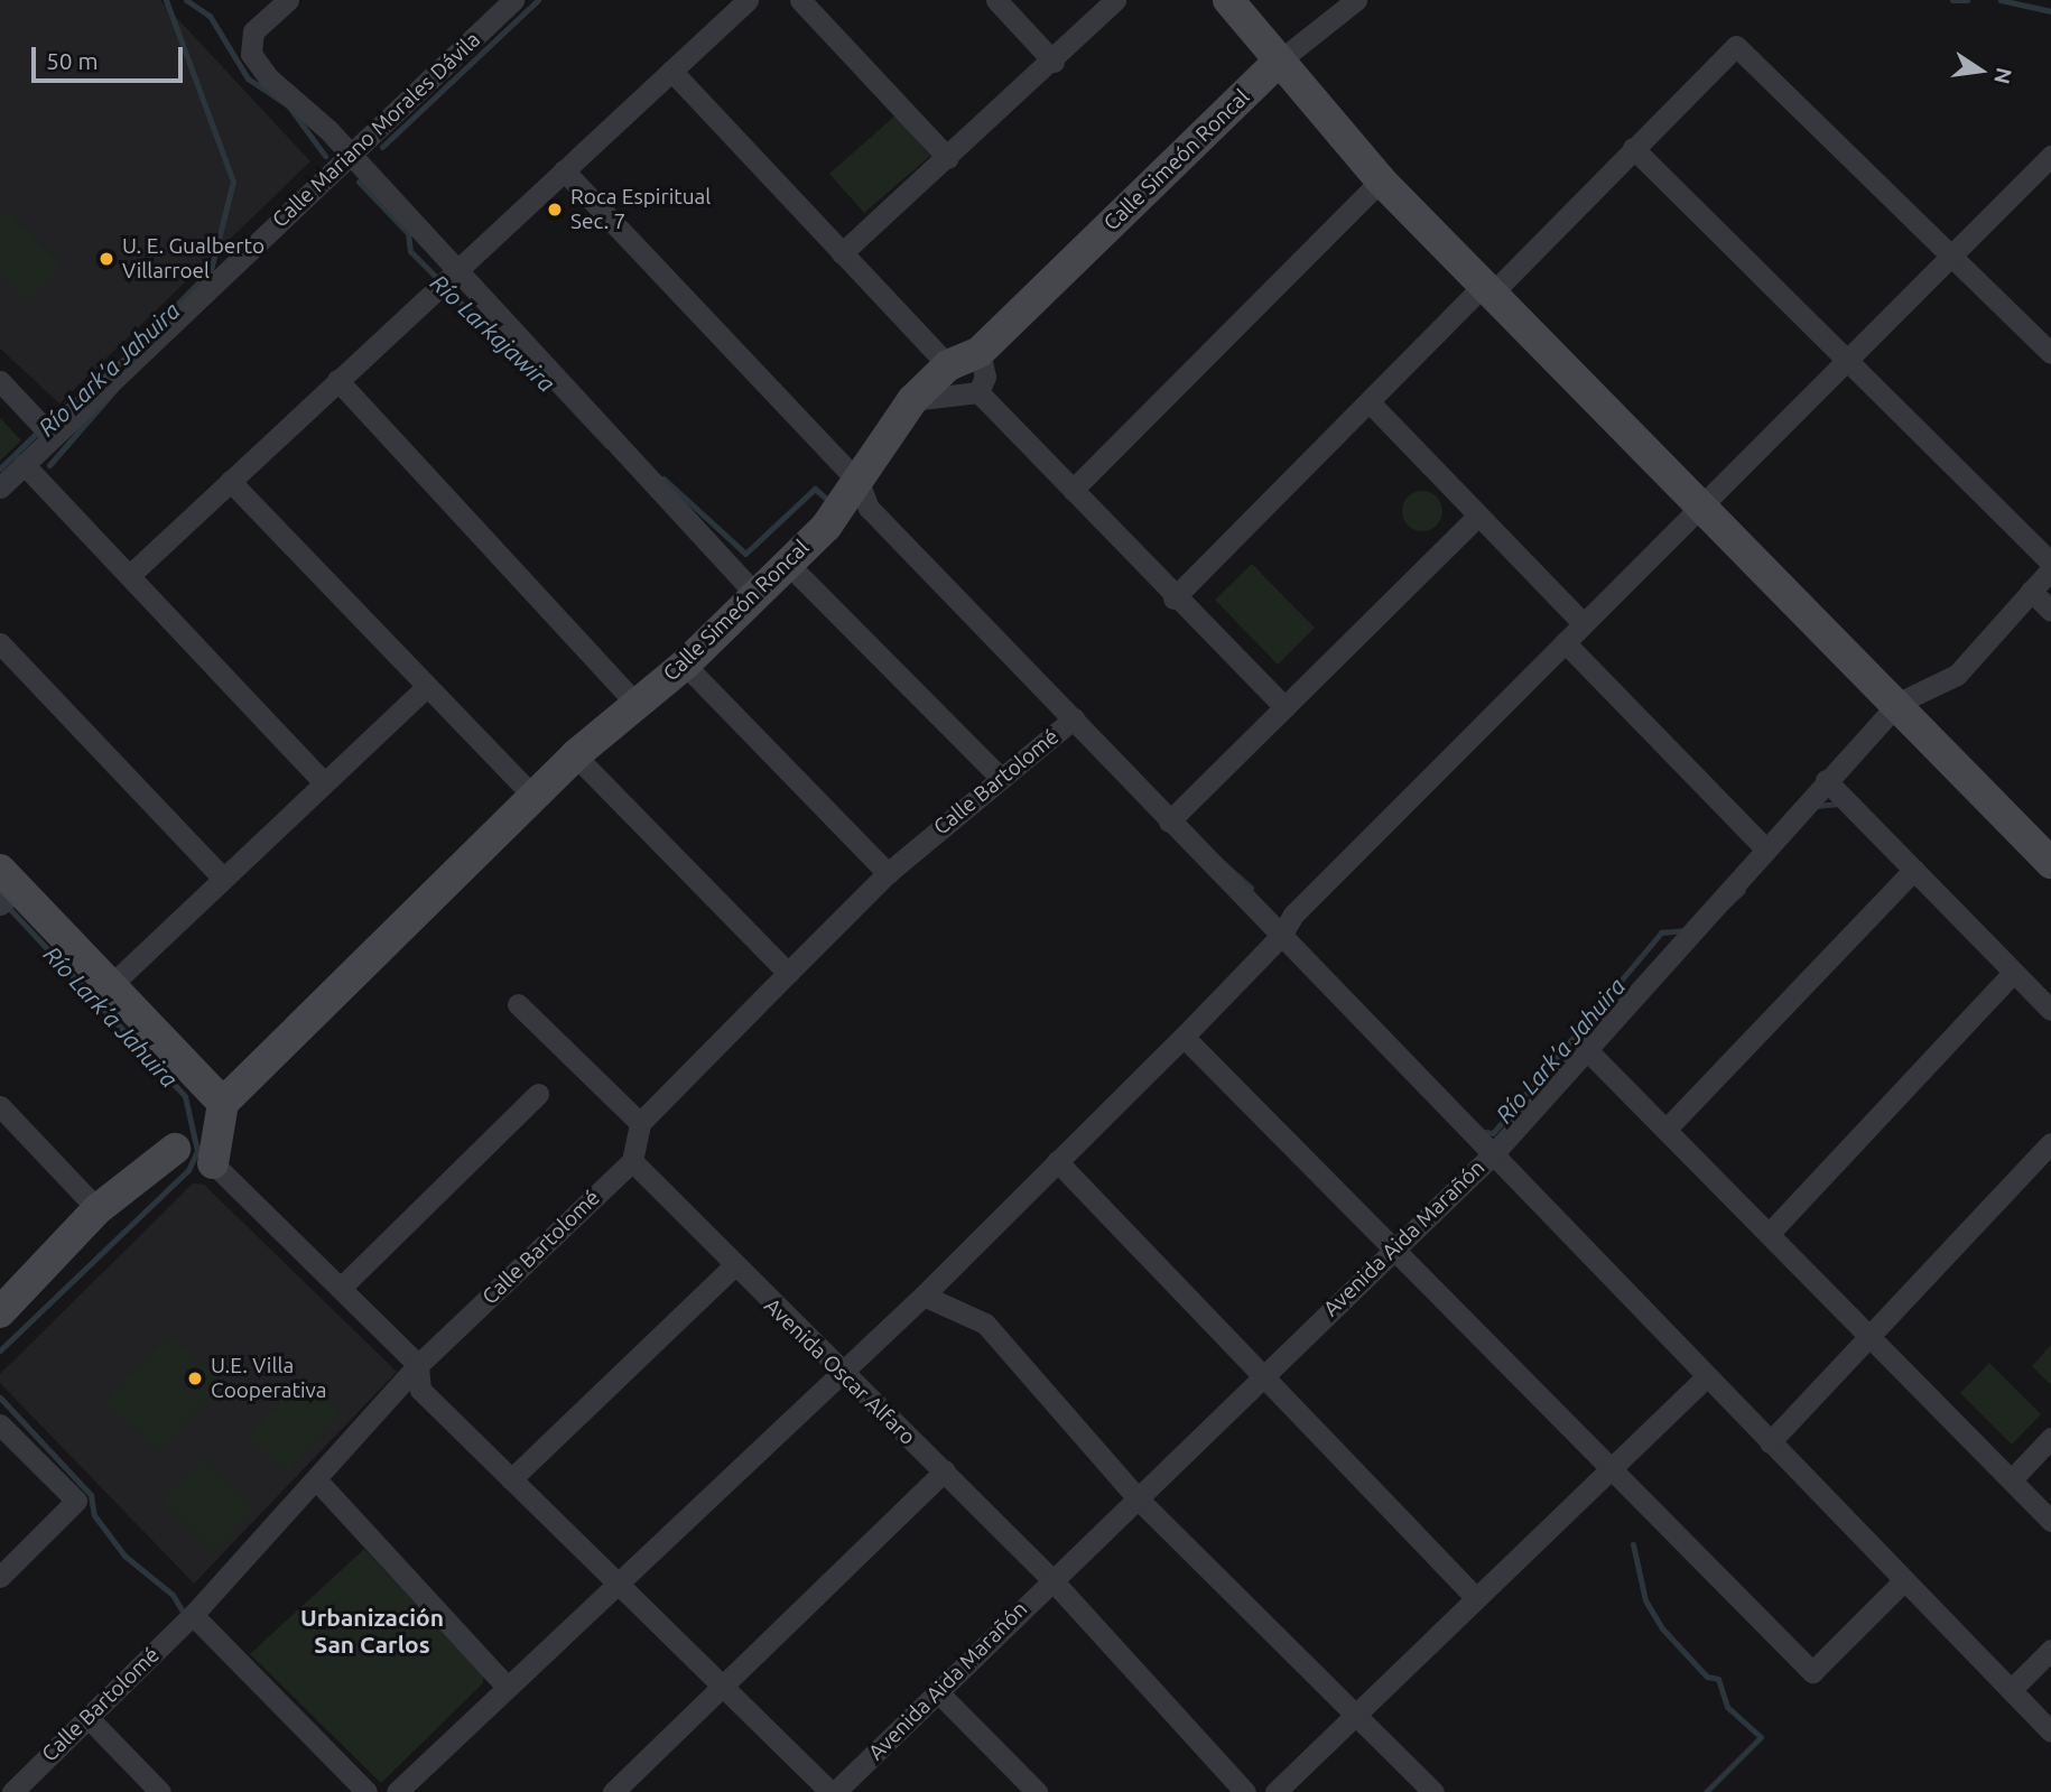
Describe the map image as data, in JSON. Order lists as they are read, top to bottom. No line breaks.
{"streets":{"street":["Calle Mariano Morales Dávila","Calle Simeón Roncal","Calle Bartolomé","Avenida Aida Marañón","Avenida Oscar Alfaro"]},"crossings":[["Calle Bartolomé","Avenida Oscar Alfaro"],["Avenida Aida Marañón","Avenida Oscar Alfaro"]],"districts":["Urbanización San Carlos"],"water":["Río Larkajawira","Río Lark’a Jahuira"],"places":["Roca Espiritual Sec. 7","U. E. Gualberto Villarroel","U.E. Villa Cooperativa"],"scale_bar":"50 m","north":"right"}
